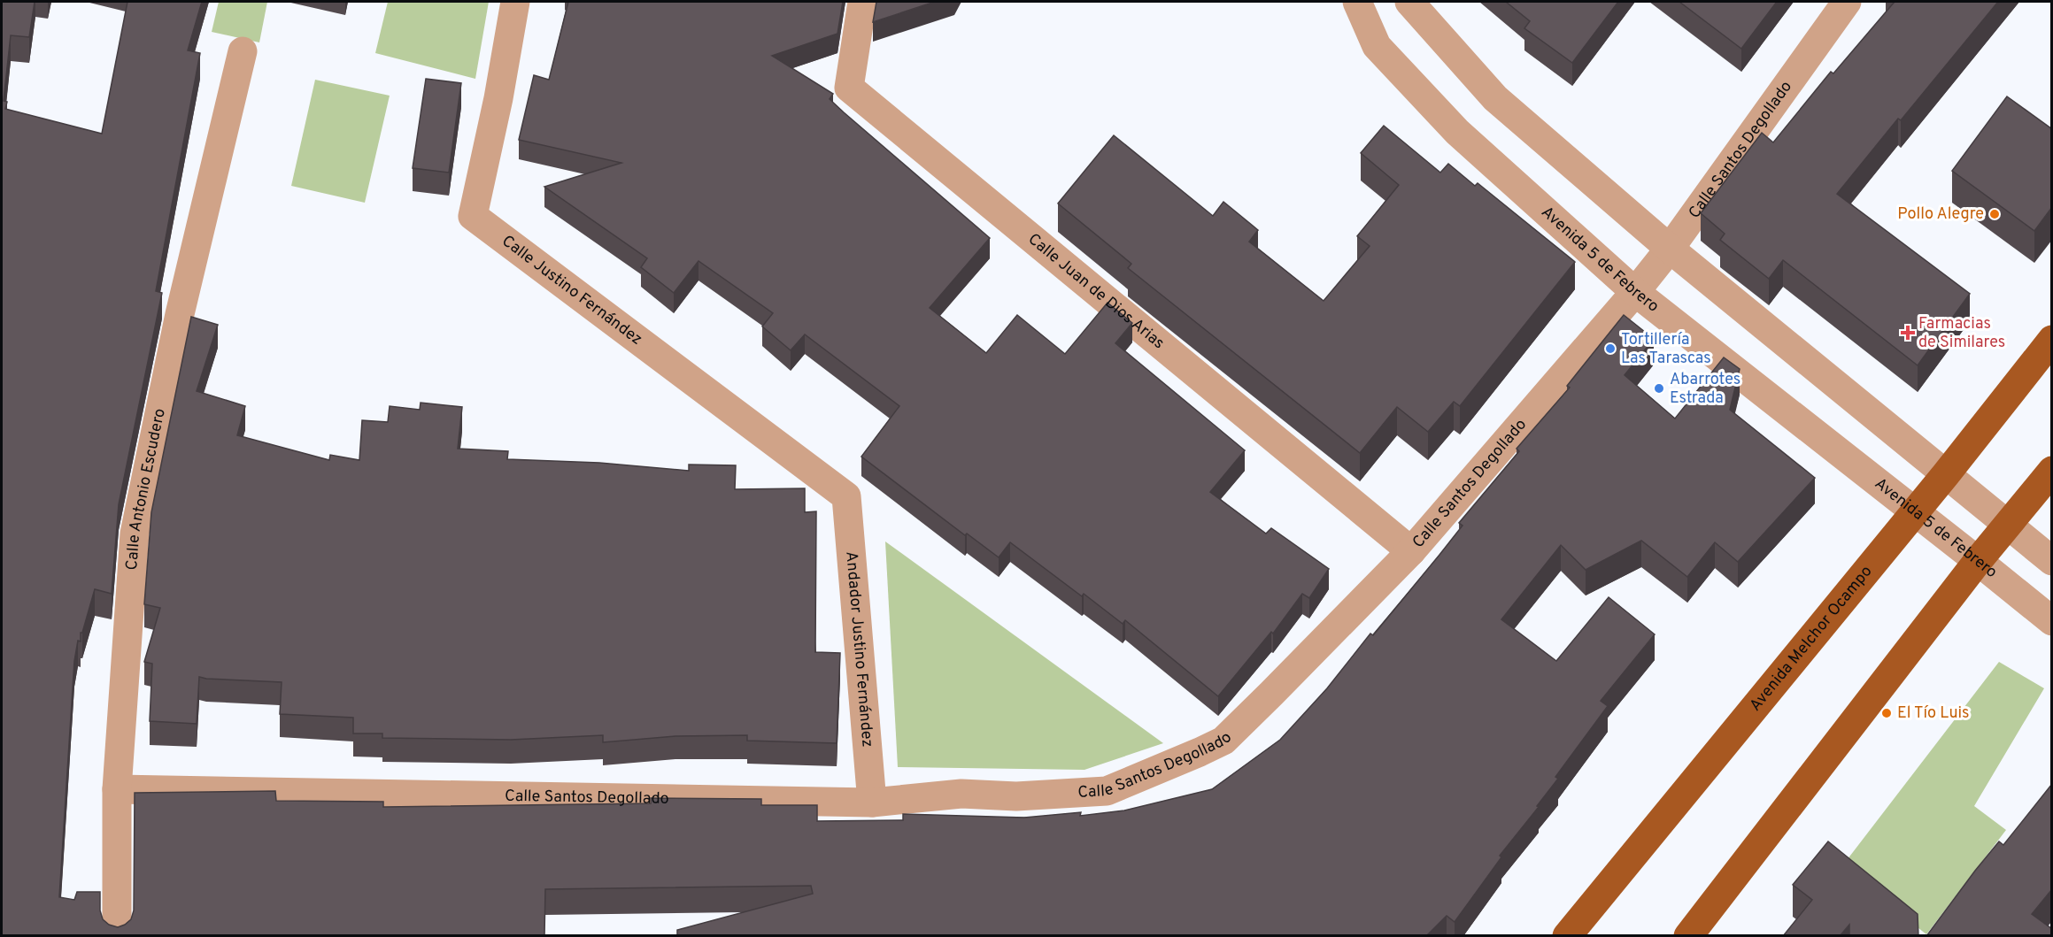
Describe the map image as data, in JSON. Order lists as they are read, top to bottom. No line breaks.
{"streets":{"main road":["Avenida Melchor Ocampo"],"street":["Calle Santos Degollado","Avenida 5 de Febrero","Calle Justino Fernández","Calle Juan de Dios Arias","Calle Antonio Escudero","Andador Justino Fernández"]},"crossings":[["Calle Santos Degollado","Avenida 5 de Febrero"],["Calle Santos Degollado","Calle Juan de Dios Arias"],["Calle Santos Degollado","Calle Antonio Escudero"],["Calle Santos Degollado","Andador Justino Fernández"],["Avenida 5 de Febrero","Avenida Melchor Ocampo"],["Calle Justino Fernández","Andador Justino Fernández"]],"places":{"other":["Pollo Alegre","Tortillería Las Tarascas","Abarrotes Estrada","El Tío Luis"],"health":["Farmacias de Similares"]}}
